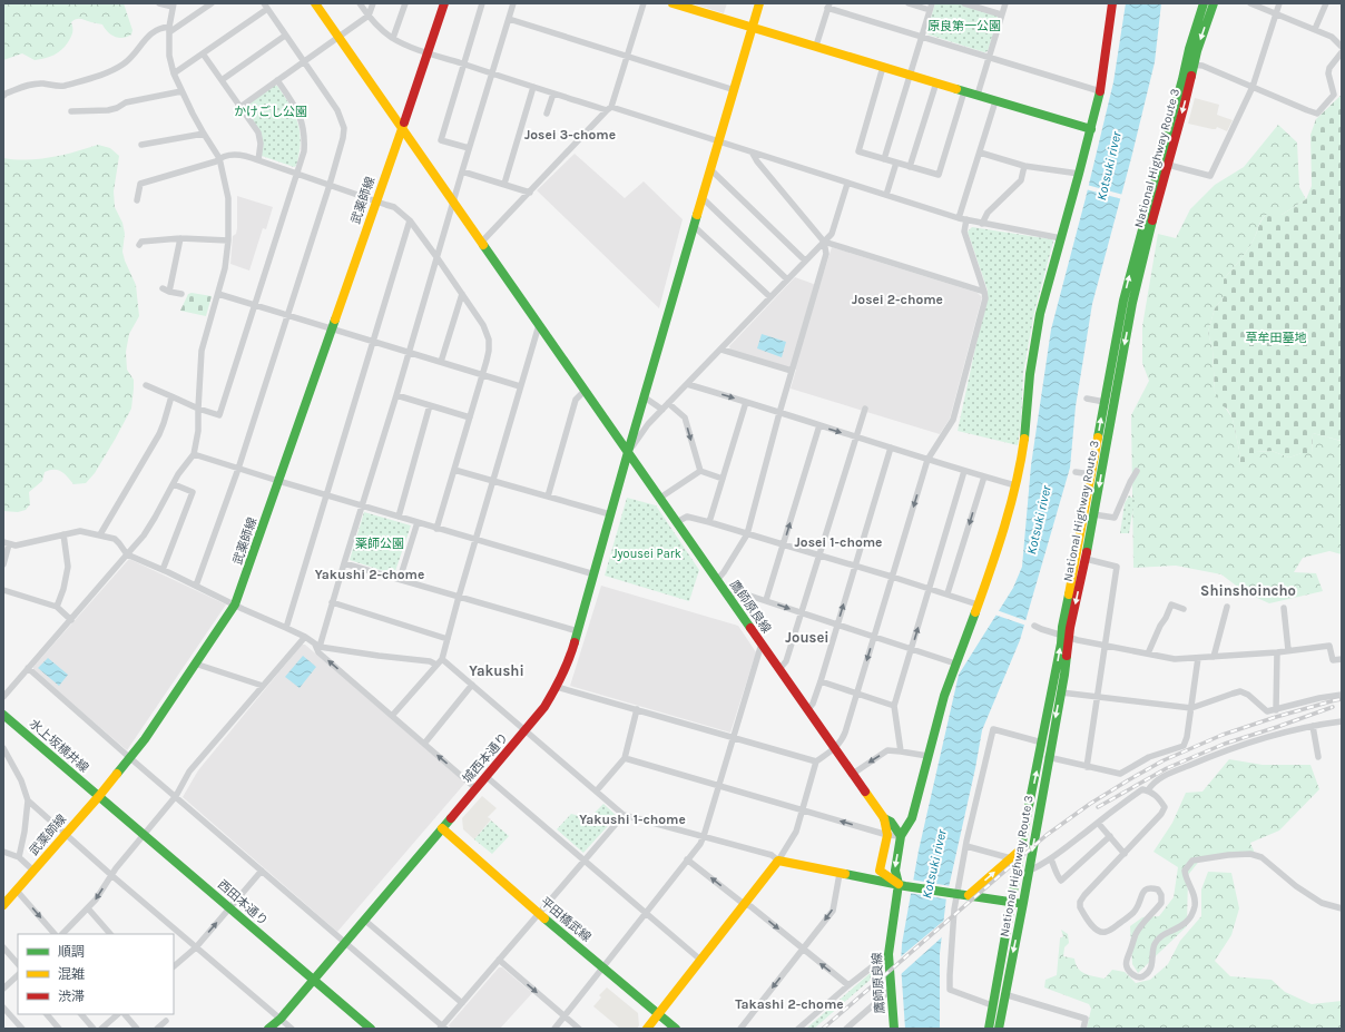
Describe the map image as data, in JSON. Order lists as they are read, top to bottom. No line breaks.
{"streets":{"main road":["National Highway Route 3","武薬師線","鷹師原良線","水上坂横井線","城西本通り","西田本通り","平田橋武線"]},"crossings":[["武薬師線","鷹師原良線"],["武薬師線","水上坂横井線"],["武薬師線","西田本通り"],["鷹師原良線","城西本通り"],["水上坂横井線","西田本通り"],["城西本通り","西田本通り"],["城西本通り","平田橋武線"]],"districts":["Josei 3-chome","Josei 2-chome","Josei 1-chome","Yakushi 2-chome","Shinshoincho","Jousei","Yakushi","Yakushi 1-chome","Takashi 2-chome"],"water":["Kotsuki river"],"parks":["原良第一公園","かけごし公園","草牟田墓地","薬師公園","Jyousei Park"],"legend":["順調","混雑","渋滞"]}
